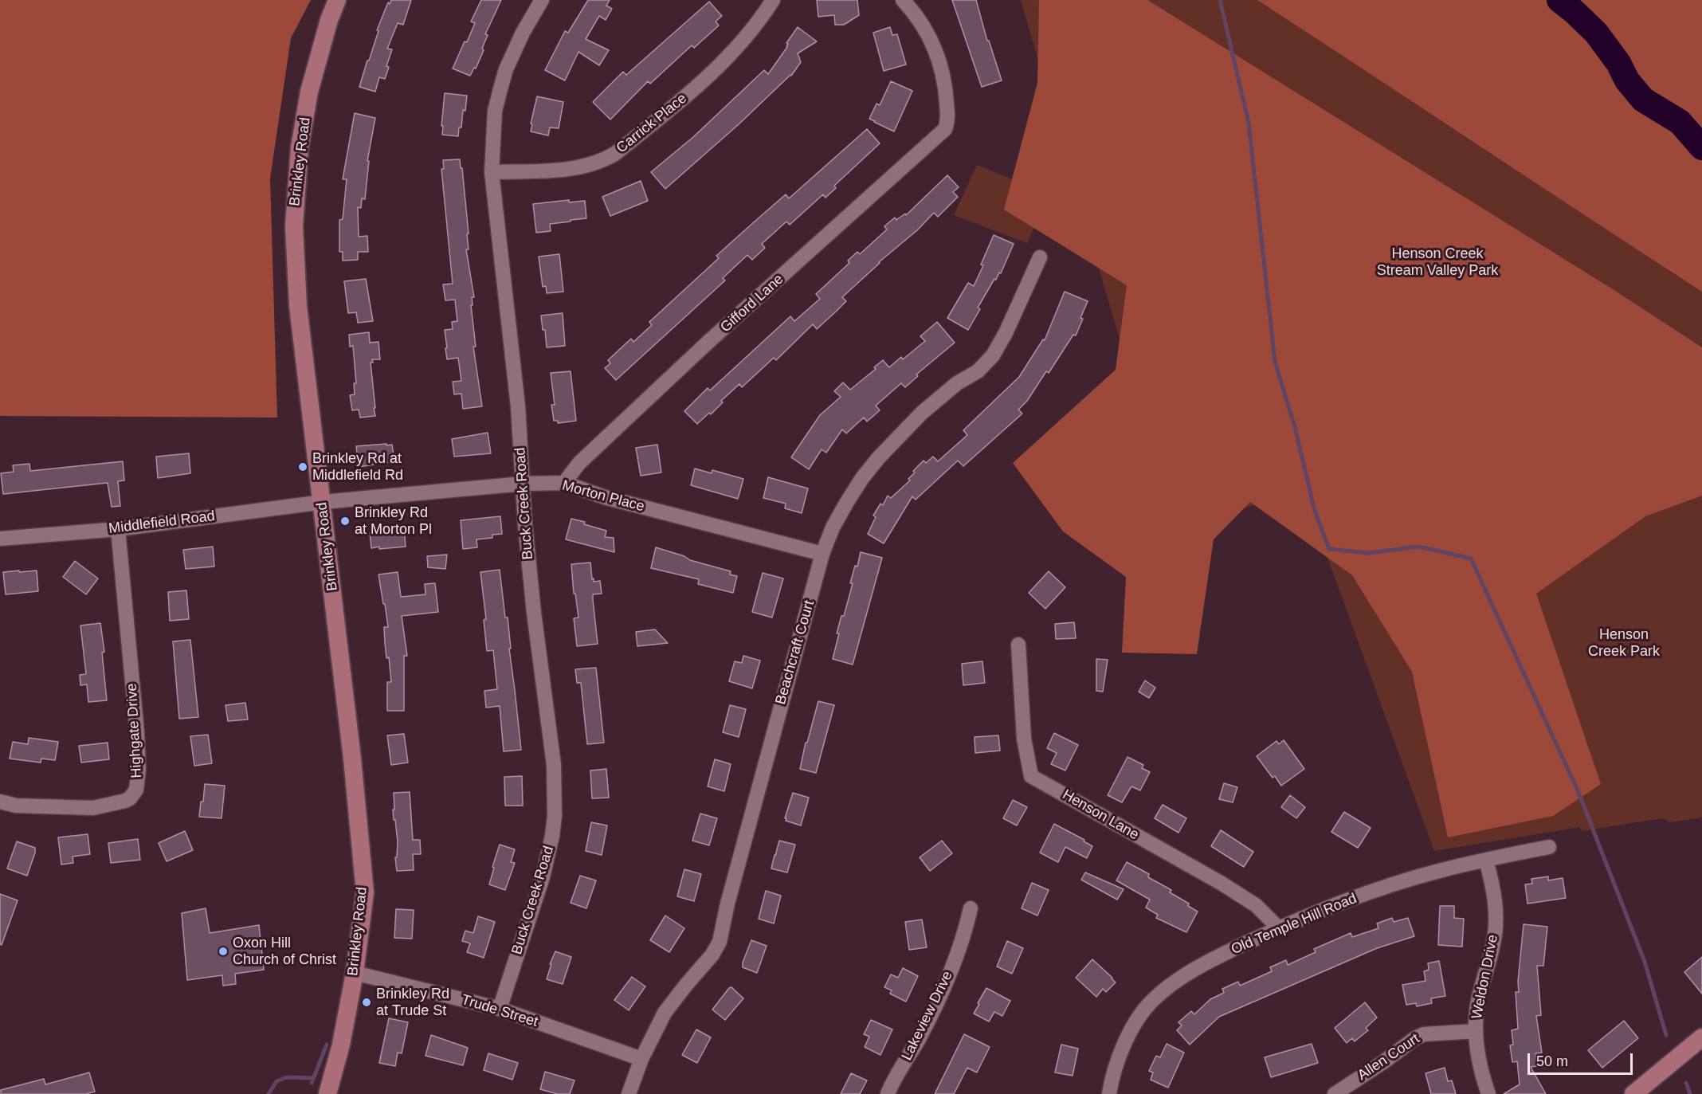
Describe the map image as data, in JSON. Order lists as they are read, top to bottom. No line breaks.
{"streets":{"main road":["Brinkley Road"],"street":["Carrick Place","Gifford Lane","Morton Place","Buck Creek Road","Middlefield Road","Beachcraft Court","Highgate Drive","Henson Lane","Old Temple Hill Road","Weldon Drive","Trude Street","Lakeview Drive","Allen Court"]},"crossings":[["Carrick Place","Buck Creek Road"],["Brinkley Road","Morton Place"],["Brinkley Road","Middlefield Road"],["Brinkley Road","Trude Street"],["Gifford Lane","Morton Place"],["Morton Place","Buck Creek Road"],["Morton Place","Middlefield Road"],["Morton Place","Beachcraft Court"],["Buck Creek Road","Trude Street"],["Middlefield Road","Highgate Drive"],["Beachcraft Court","Trude Street"],["Henson Lane","Old Temple Hill Road"],["Old Temple Hill Road","Weldon Drive"],["Weldon Drive","Allen Court"]],"parks":["Henson Creek Stream Valley Park","Henson Creek Park"],"places":["Brinkley Rd at Middlefield Rd","Brinkley Rd at Morton Pl","Oxon Hill Church of Christ","Brinkley Rd at Trude St"],"scale_bar":"50 m"}
